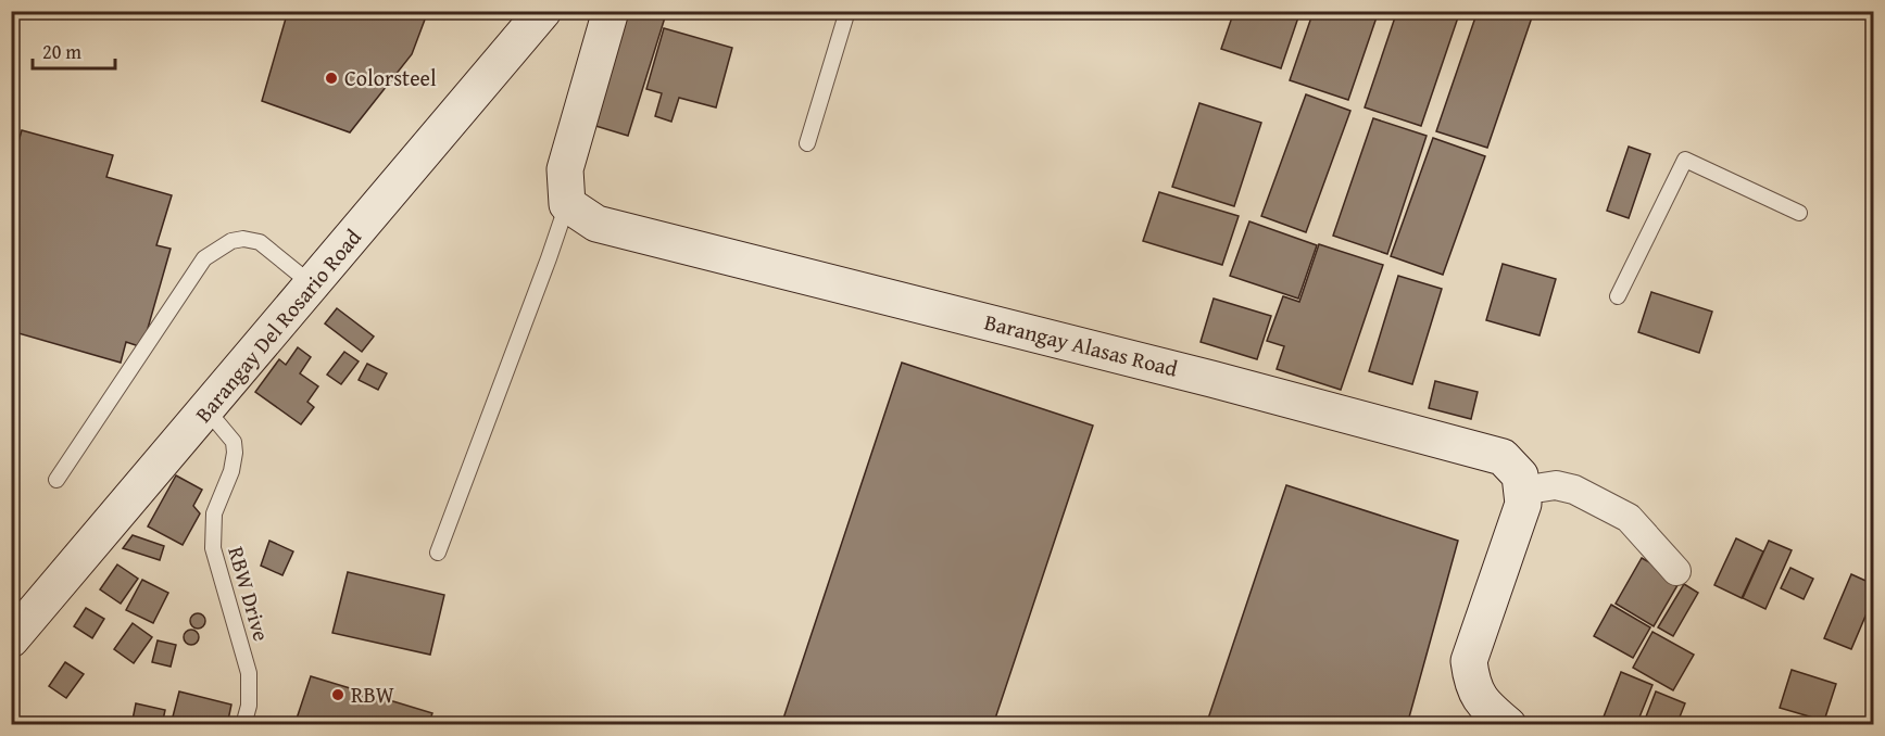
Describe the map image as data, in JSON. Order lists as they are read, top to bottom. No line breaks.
{"streets":{"street":["Barangay Del Rosario Road","Barangay Alasas Road"],"lane":["RBW Drive"]},"crossings":[["Barangay Del Rosario Road","RBW Drive"]],"places":["Colorsteel","RBW"],"scale_bar":"20 m"}
